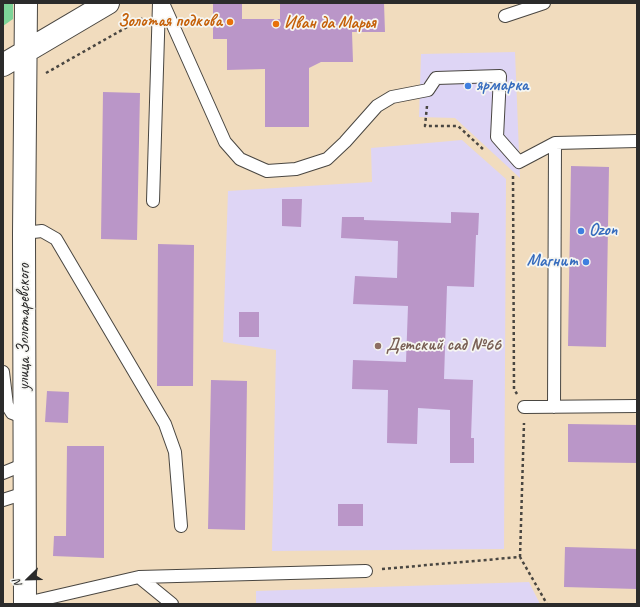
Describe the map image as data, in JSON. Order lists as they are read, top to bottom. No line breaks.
{"streets":{"street":["улица Золотаревского"]},"places":["Золотая подкова","Иван да Марья","ярмарка","Ozon","Магнит","Детский сад №66"],"north":"bottom left"}
